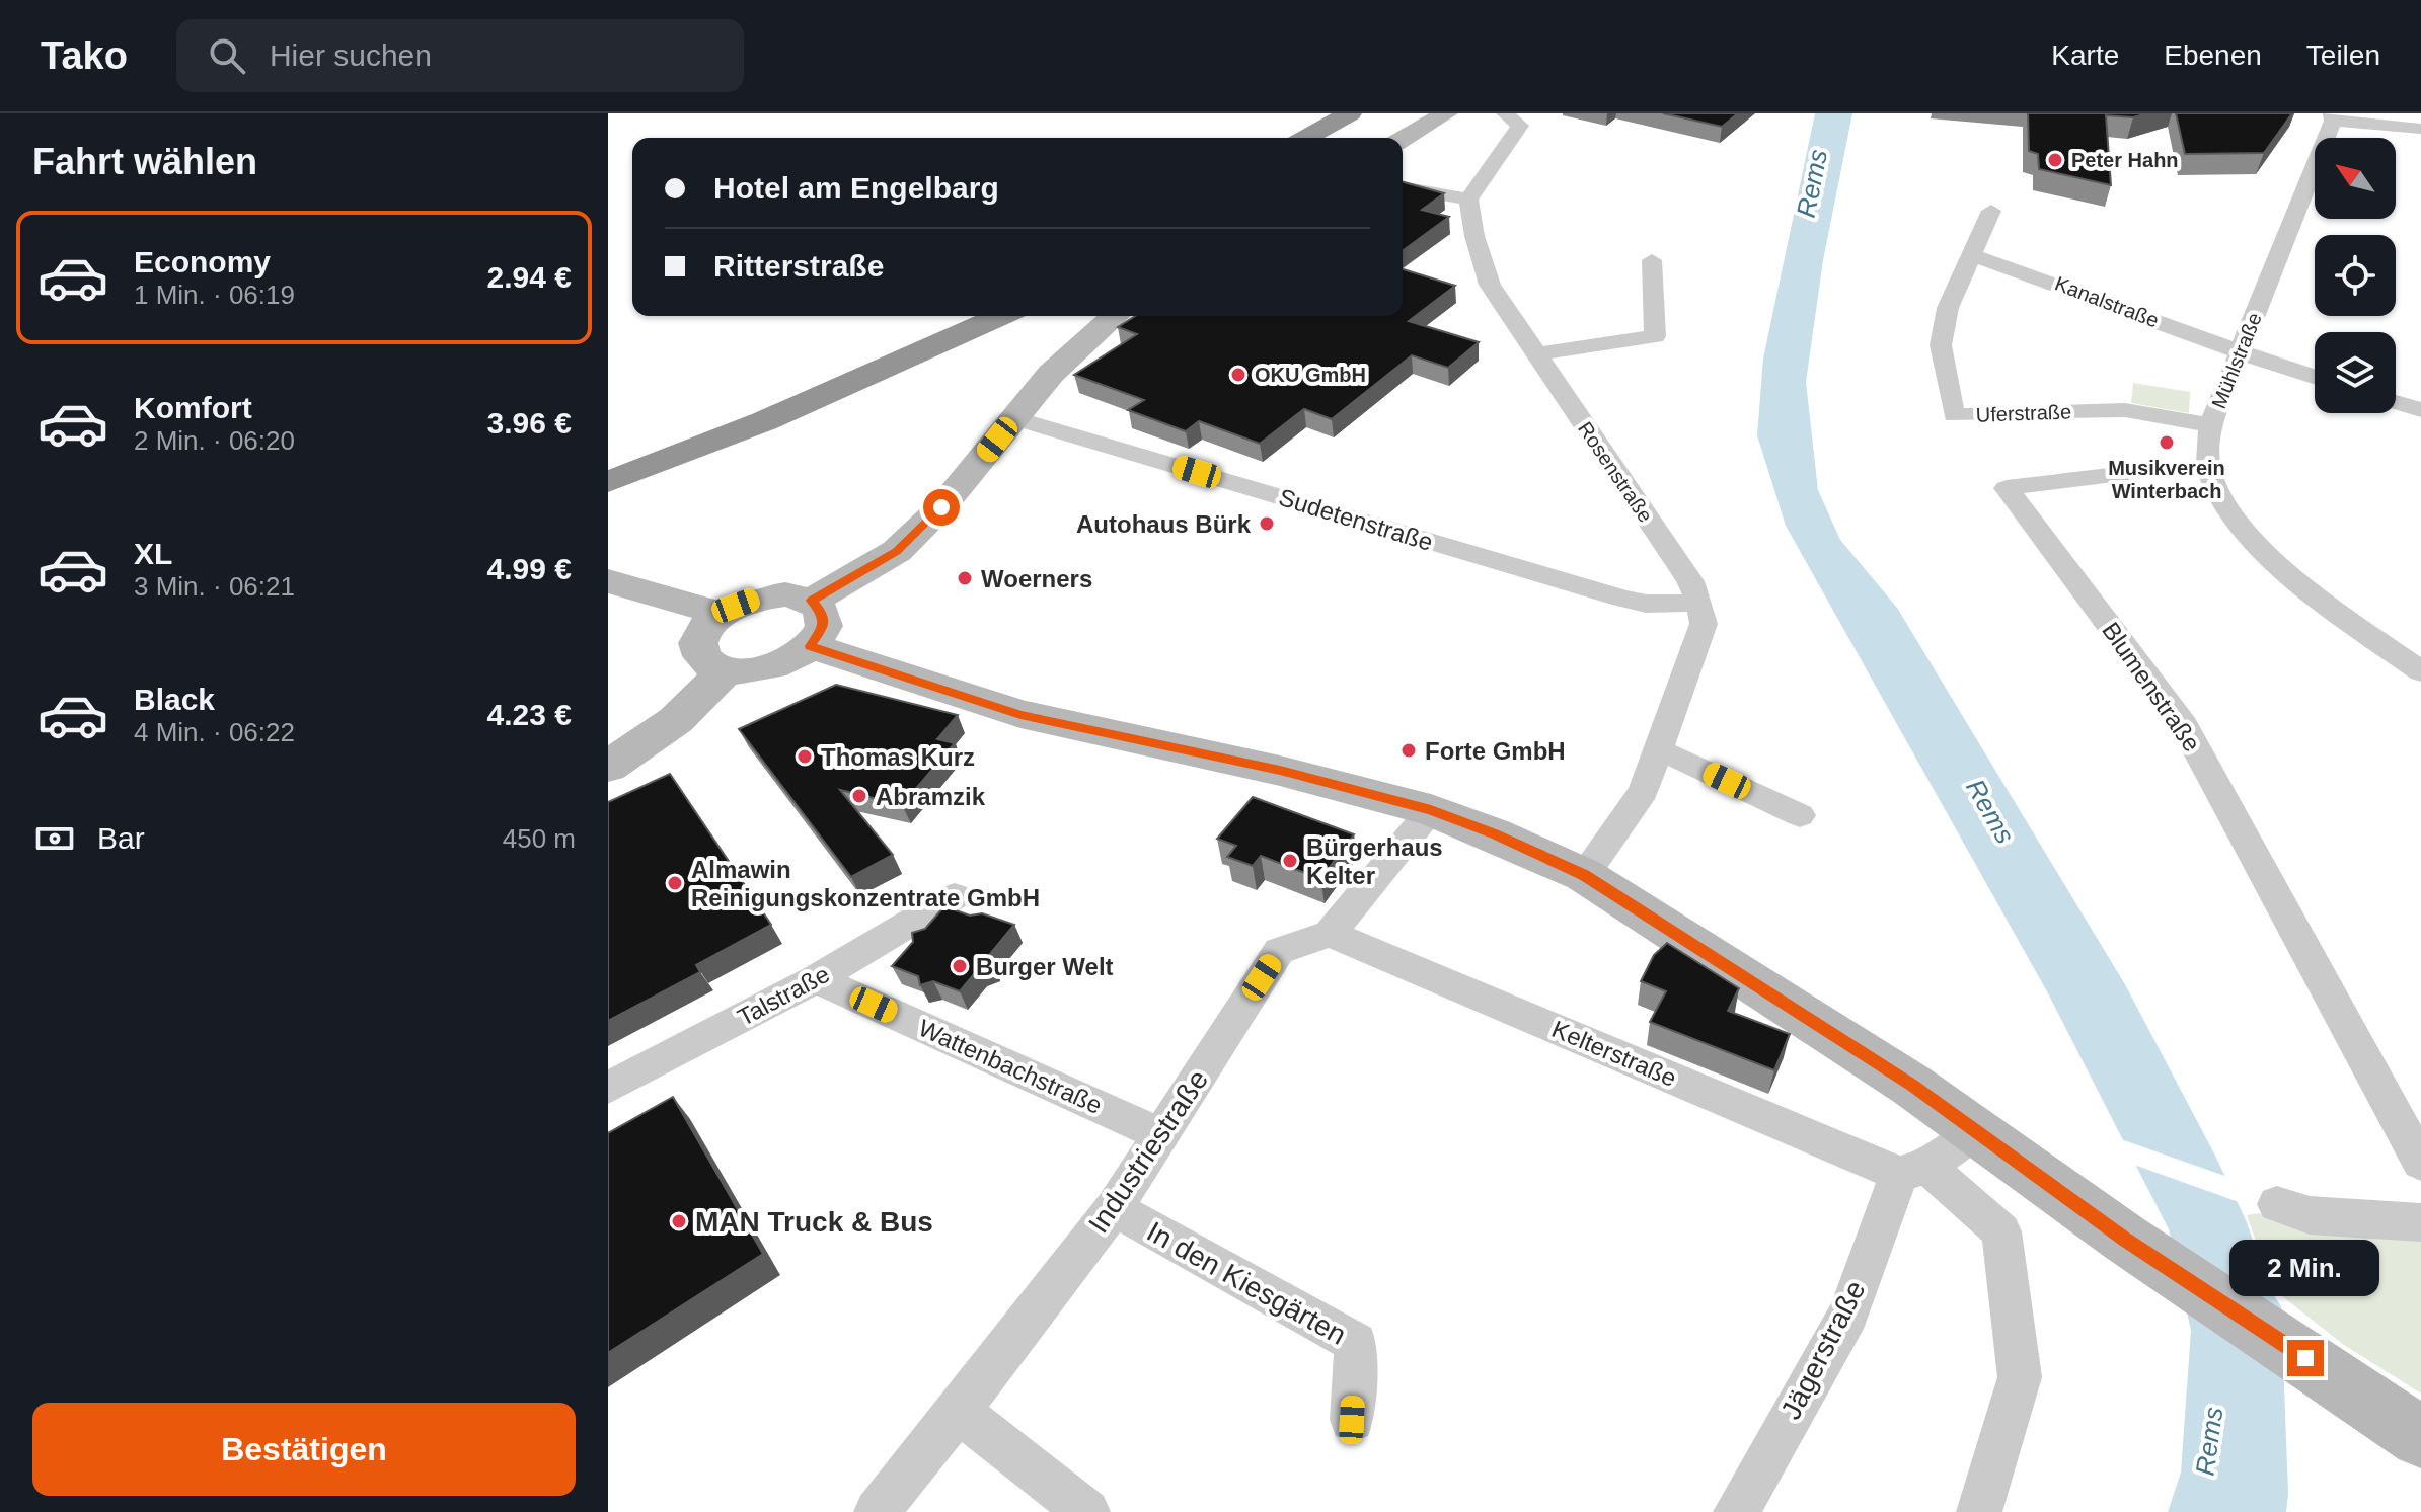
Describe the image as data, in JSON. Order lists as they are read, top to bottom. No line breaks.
{"streets":{"street":["Kanalstraße","Mühlstraße","Uferstraße","Rosenstraße","Sudetenstraße","Blumenstraße","Talstraße","Kelterstraße","Wattenbachstraße","Industriestraße","In den Kiesgärten","Jägerstraße"]},"crossings":[["Kanalstraße","Mühlstraße"],["Kanalstraße","Uferstraße"],["Mühlstraße","Uferstraße"],["Mühlstraße","Blumenstraße"],["Rosenstraße","Sudetenstraße"],["Talstraße","Wattenbachstraße"],["Kelterstraße","Industriestraße"],["Kelterstraße","Jägerstraße"],["Wattenbachstraße","Industriestraße"],["Industriestraße","In den Kiesgärten"]],"water":["Rems"],"places":["Peter Hahn","OKU GmbH","Musikverein Winterbach","Autohaus Bürk","Woerners","Forte GmbH","Thomas Kurz","Abramzik","Bürgerhaus Kelter","Almawin Reinigungskonzentrate GmbH","Burger Welt","MAN Truck & Bus"],"north":"top left","page":{"header":"Tako","search":"Hier suchen","nav":["Karte","Ebenen","Teilen"],"heading":"Fahrt wählen","banner":["Hotel am Engelbarg","Ritterstraße"],"list":[{"name":"Economy","note":"1 Min. · 06:19","value":"2.94 €"},{"name":"Komfort","note":"2 Min. · 06:20","value":"3.96 €"},{"name":"XL","note":"3 Min. · 06:21","value":"4.99 €"},{"name":"Black","note":"4 Min. · 06:22","value":"4.23 €"}],"pay":["Bar","450 m"],"bubble":"2 Min.","buttons":"Bestätigen"}}
